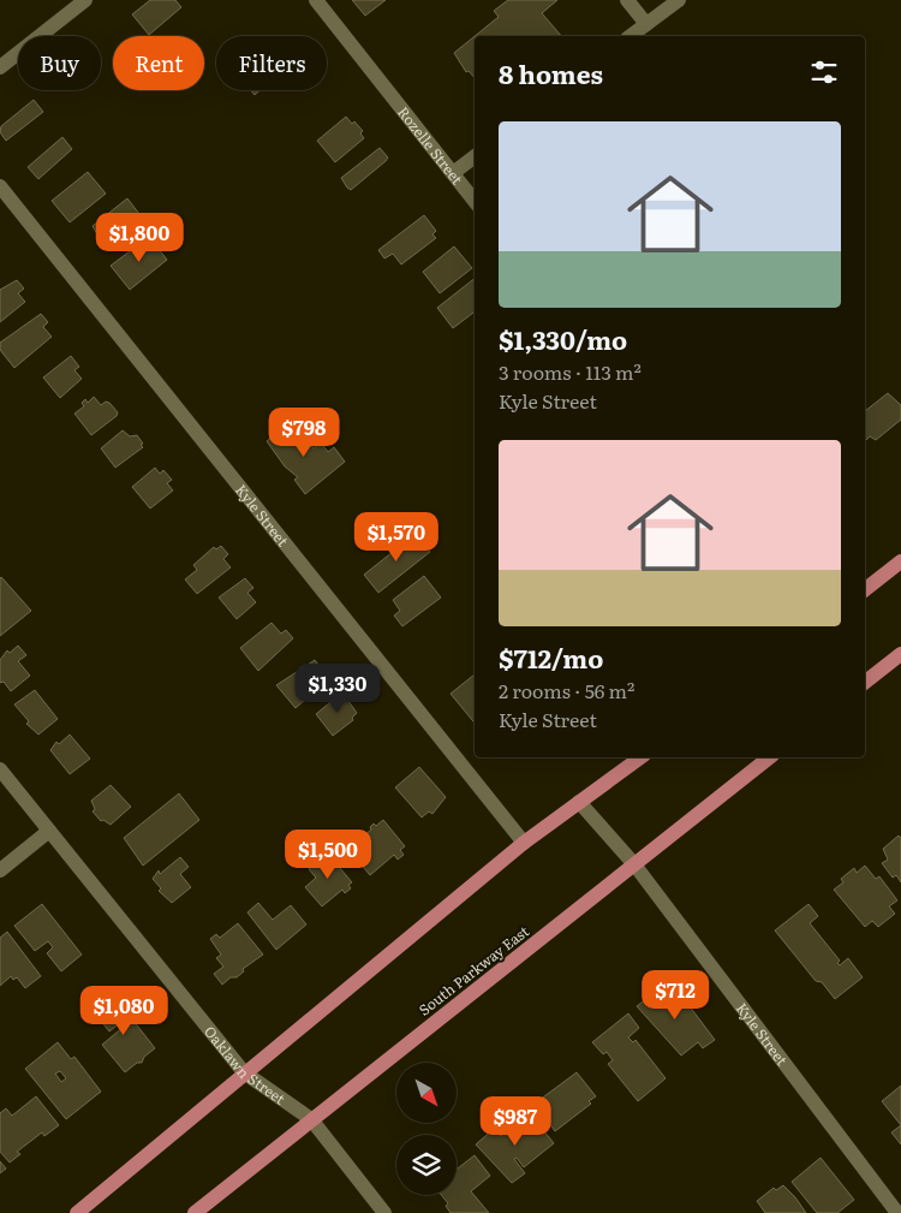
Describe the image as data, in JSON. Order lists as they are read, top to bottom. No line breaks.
{"streets":{"main road":["South Parkway East"],"street":["Rozelle Street","Kyle Street","Oaklawn Street"]},"crossings":[["Kyle Street","South Parkway East"],["South Parkway East","Oaklawn Street"]],"north":"bottom right","page":{"chip":["Buy","Rent","Filters"],"heading":"8 homes","list":[{"name":"$1,330/mo","note":"3 rooms · 113 m² · Kyle Street"},{"name":"$712/mo","note":"2 rooms · 56 m² · Kyle Street"}],"price":["$1,800","$798","$1,570","$1,330","$1,500","$712","$1,080","$987"]}}
